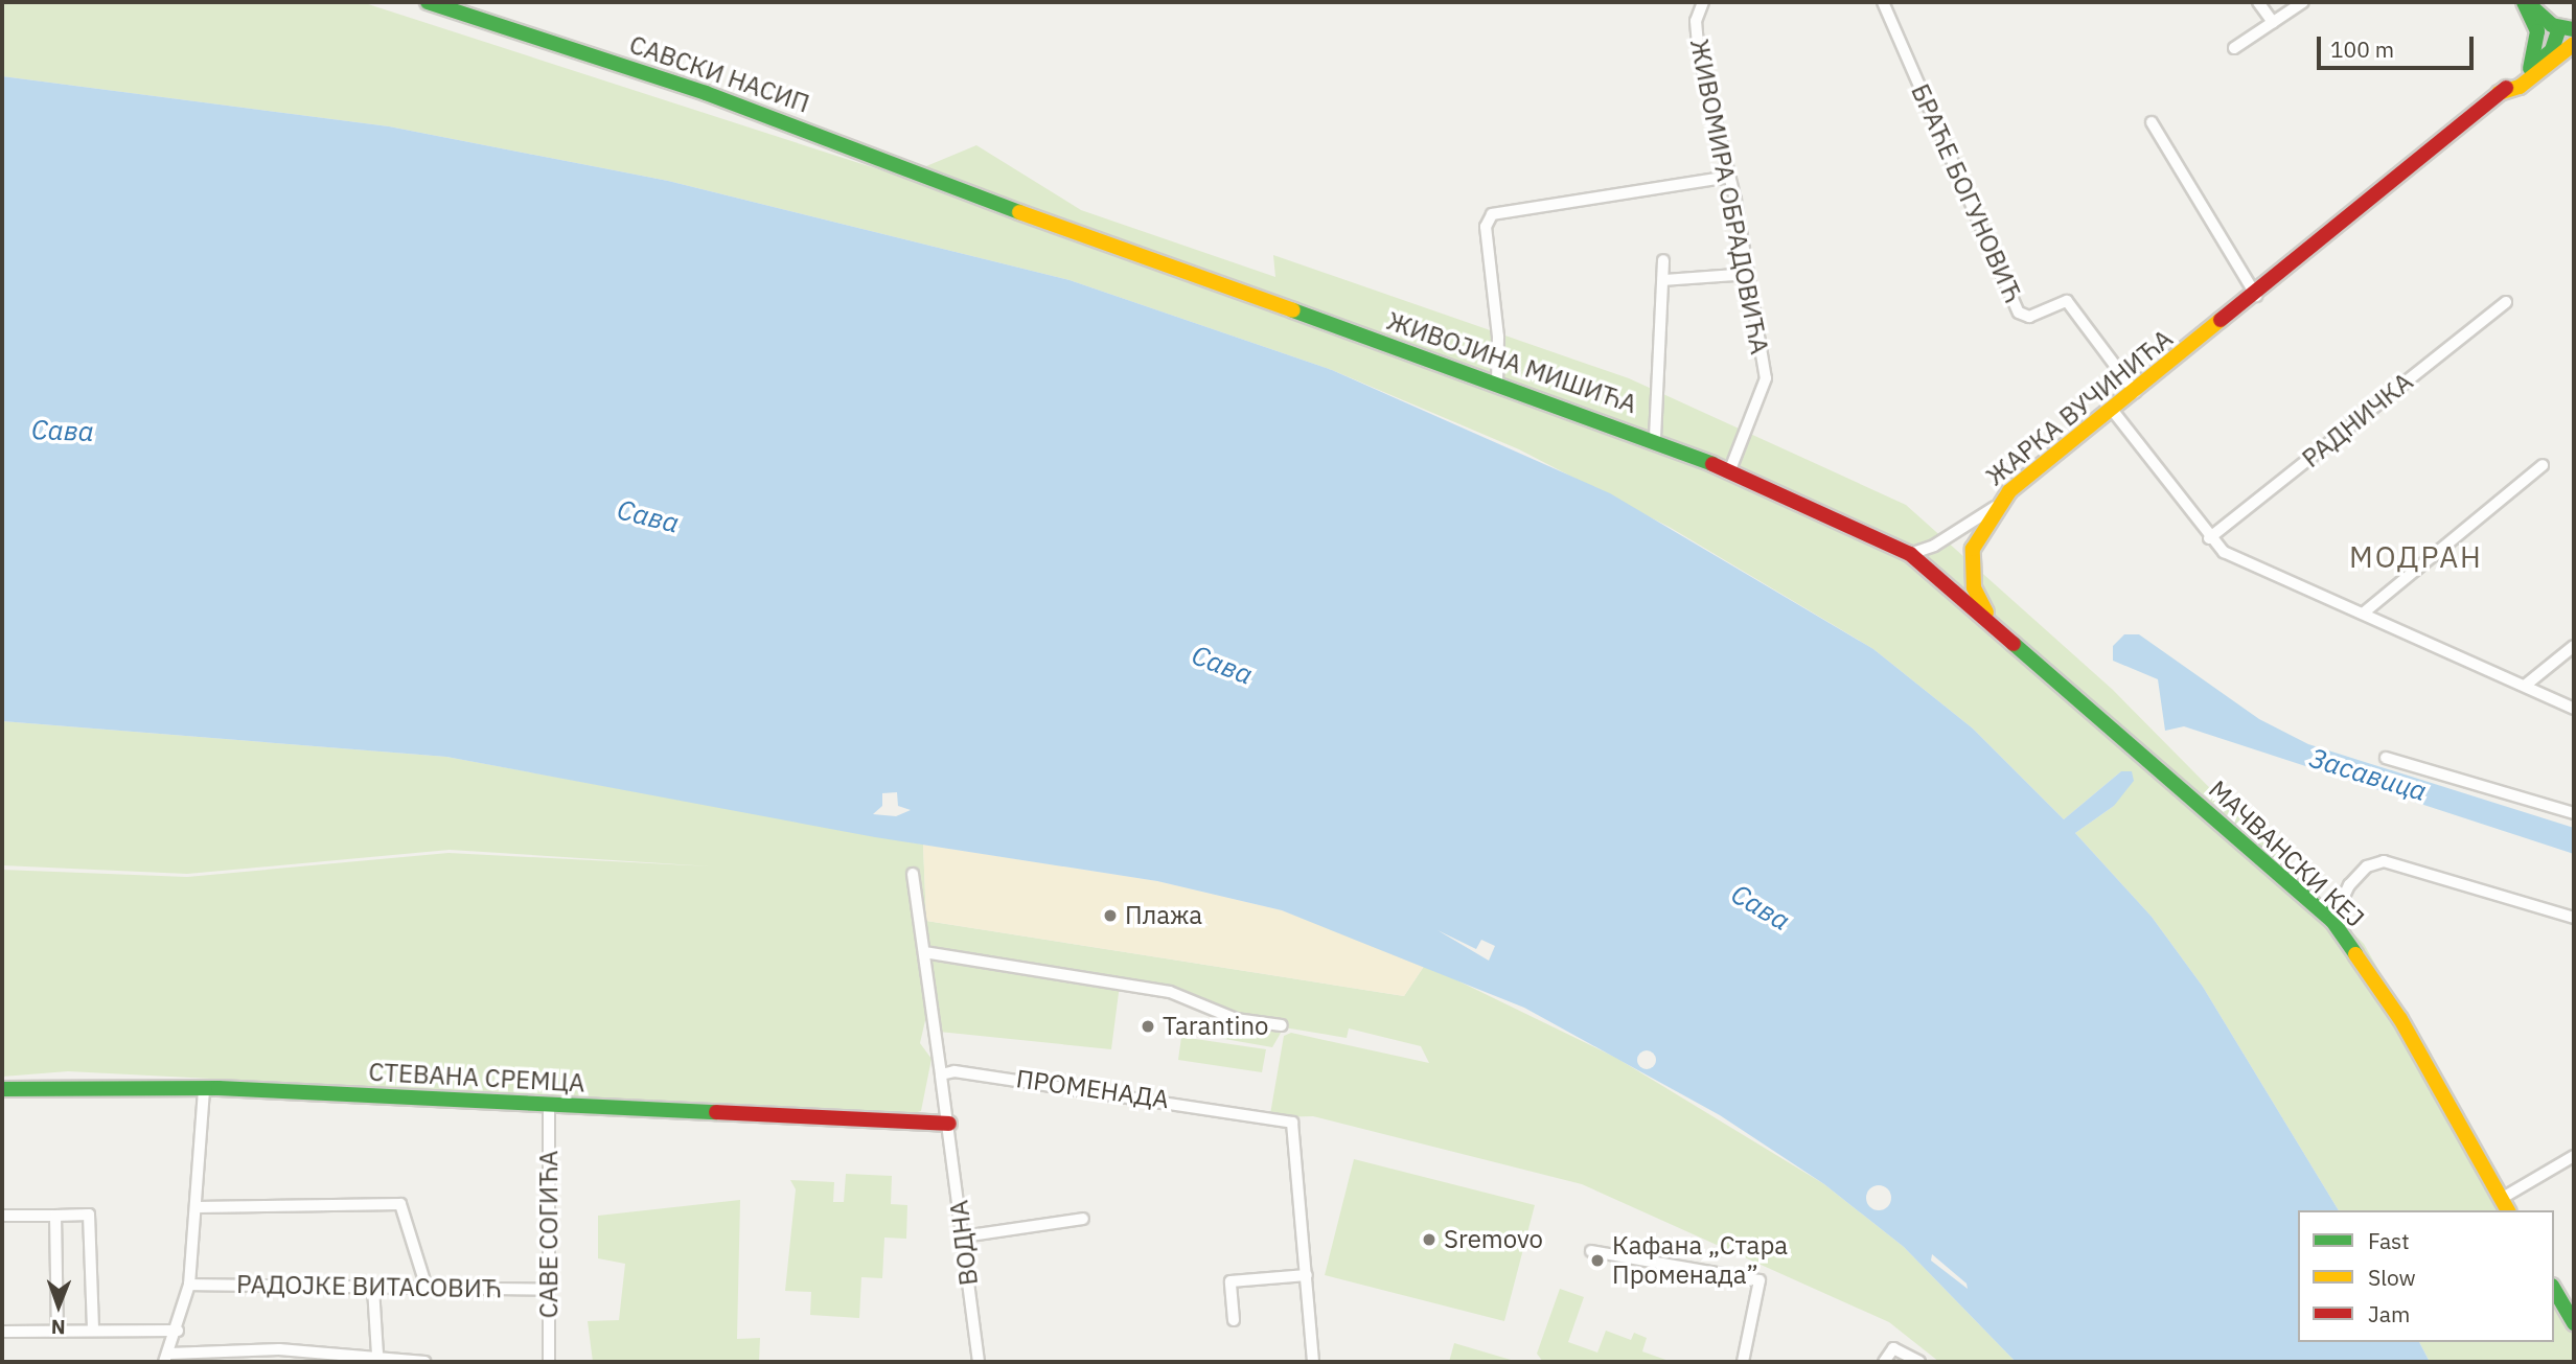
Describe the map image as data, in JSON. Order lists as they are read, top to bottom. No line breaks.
{"streets":{"street":["САВСКИ НАСИП","БРАЋЕ БОГУНОВИЋ","ЖИВОМИРА ОБРАДОВИЋА","ЖИВОЈИНА МИШИЋА","ЖАРКА ВУЧИНИЋА","РАДНИЧКА","МАЧВАНСКИ КЕЈ","СТЕВАНА СРЕМЦА","ПРОМЕНАДА","САВЕ СОГИЋА","ВОДНА","РАДОЈКЕ ВИТАСОВИЋ"]},"crossings":[["САВСКИ НАСИП","ЖИВОЈИНА МИШИЋА"],["БРАЋЕ БОГУНОВИЋ","ЖАРКА ВУЧИНИЋА"],["ЖИВОМИРА ОБРАДОВИЋА","ЖИВОЈИНА МИШИЋА"],["ЖИВОЈИНА МИШИЋА","ЖАРКА ВУЧИНИЋА"],["ЖИВОЈИНА МИШИЋА","МАЧВАНСКИ КЕЈ"],["ЖАРКА ВУЧИНИЋА","МАЧВАНСКИ КЕЈ"],["СТЕВАНА СРЕМЦА","САВЕ СОГИЋА"],["СТЕВАНА СРЕМЦА","ВОДНА"],["САВЕ СОГИЋА","РАДОЈКЕ ВИТАСОВИЋ"]],"districts":["МОДРАН"],"water":["Сава","Засавица"],"places":["Плажа","Tarantino","Sremovo","Кафана „Стара Променада”"],"legend":["Fast","Slow","Jam"],"scale_bar":"100 m","north":"bottom"}
